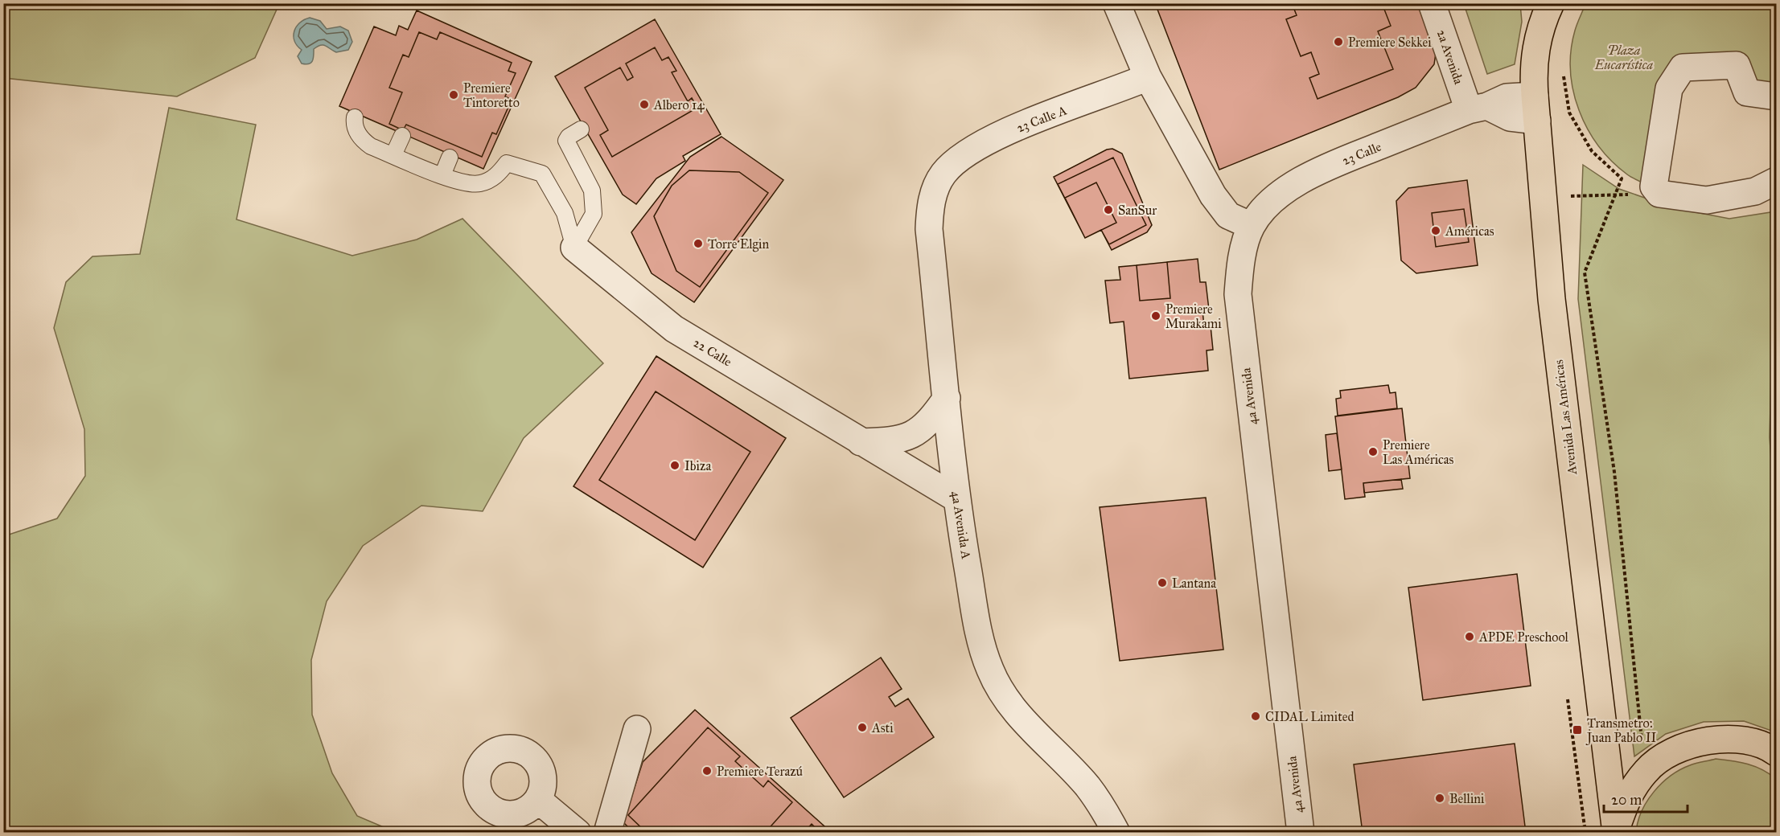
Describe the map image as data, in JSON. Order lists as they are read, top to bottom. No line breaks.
{"streets":{"main road":["Avenida Las Américas"],"street":["2a Avenida","23 Calle A","23 Calle","22 Calle","4a Avenida","4a Avenida A"]},"crossings":[["2a Avenida","23 Calle"],["23 Calle A","4a Avenida A"],["23 Calle","4a Avenida"],["22 Calle","4a Avenida A"]],"parks":["Plaza Eucarística"],"places":{"other":["Premiere Sekkei","Premiere Tintoretto","Albero 14","SanSur","Américas","Torre Elgin","Premiere Murakami","Premiere Las Américas","Ibiza","Lantana","APDE Preschool","CIDAL Limited","Asti","Premiere Terazú","Bellini"],"transit":["Transmetro: Juan Pablo II"]},"scale_bar":"20 m"}
